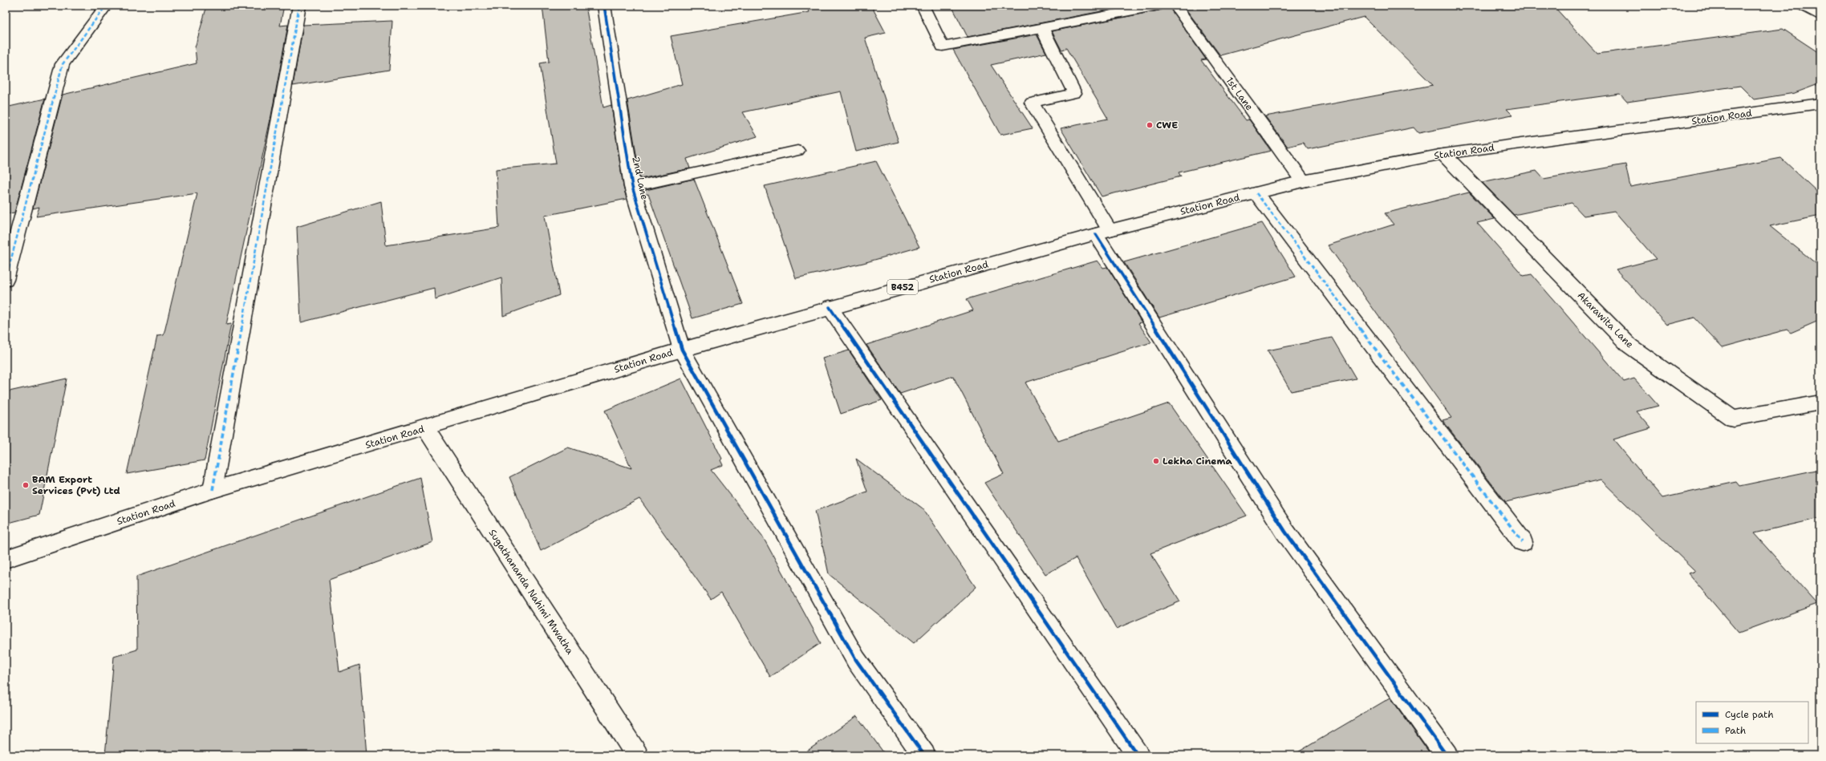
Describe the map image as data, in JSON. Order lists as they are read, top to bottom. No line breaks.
{"streets":{"main road":["1st Lane","Station Road","2nd Lane","B452","Akarawita Lane","Sugathananda Nahimi Mwatha"]},"crossings":[["1st Lane","Station Road"],["Station Road","2nd Lane"],["Station Road","Akarawita Lane"],["Station Road","Sugathananda Nahimi Mwatha"]],"places":["CWE","Lekha Cinema","BAM Export Services (Pvt) Ltd"],"legend":["Cycle path","Path"]}
